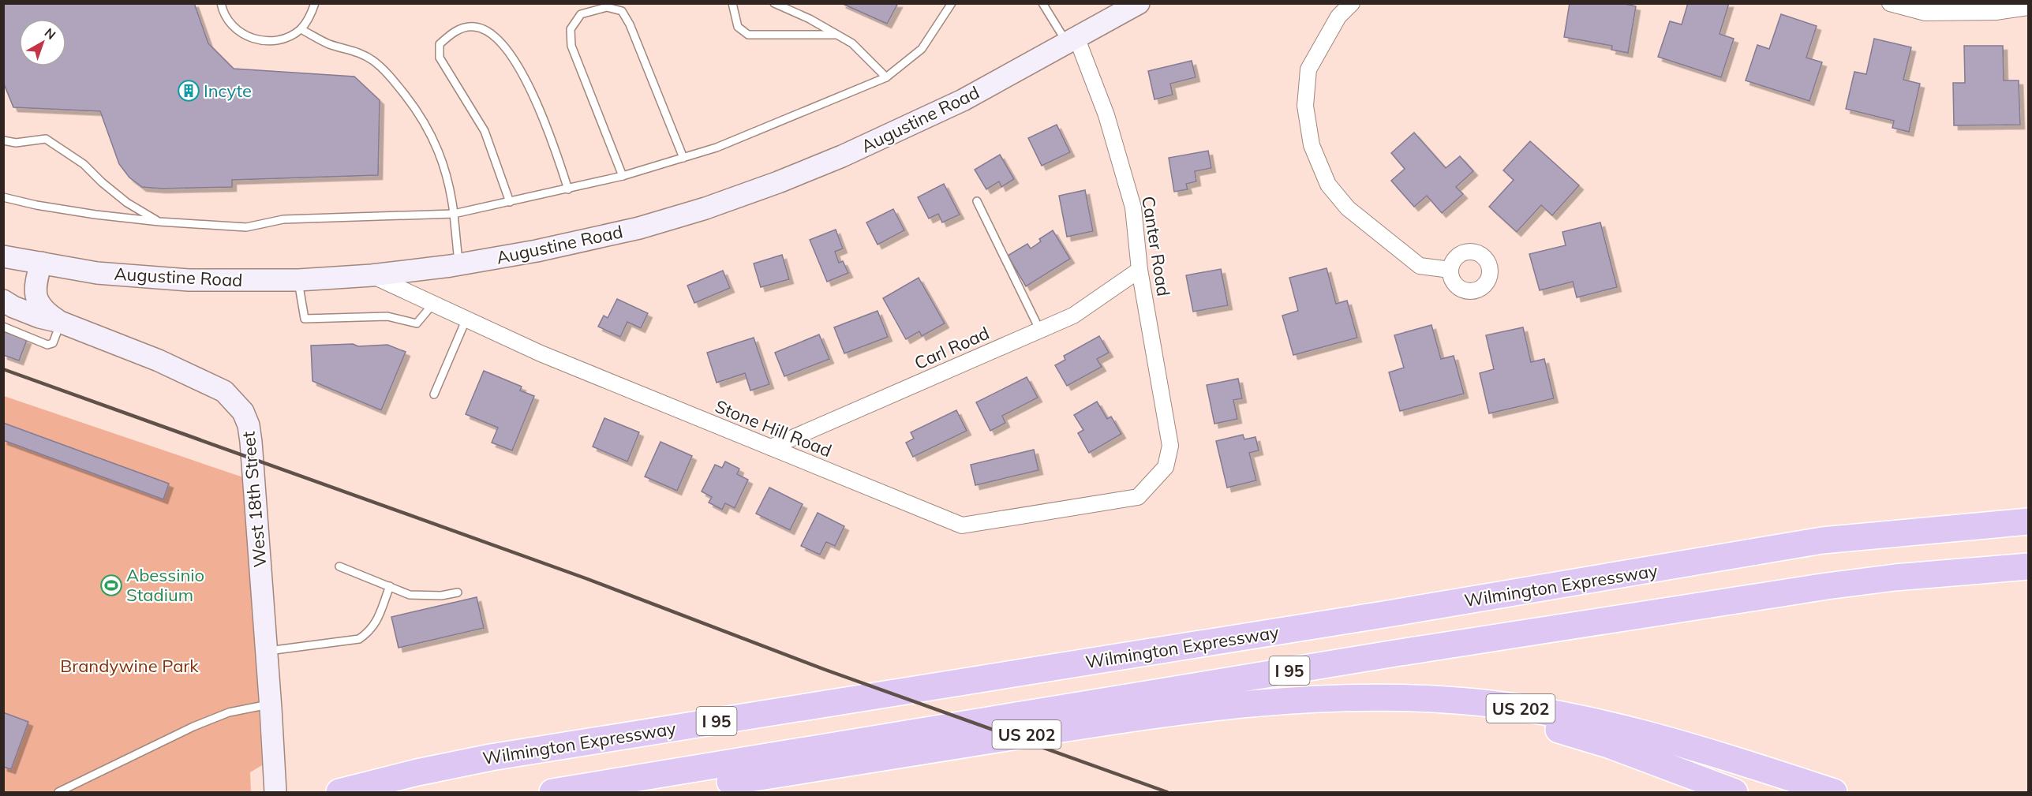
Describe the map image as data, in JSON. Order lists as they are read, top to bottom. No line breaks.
{"streets":{"highway":["Wilmington Expressway","I 95","US 202"],"street":["Augustine Road","Canter Road","Carl Road","Stone Hill Road","West 18th Street"]},"crossings":[["Augustine Road","Canter Road"],["Augustine Road","Stone Hill Road"],["Augustine Road","West 18th Street"],["Canter Road","Carl Road"],["Canter Road","Stone Hill Road"],["Carl Road","Stone Hill Road"]],"parks":["Brandywine Park"],"places":{"building":["Incyte"],"sports":["Abessinio Stadium"]},"north":"top right"}
